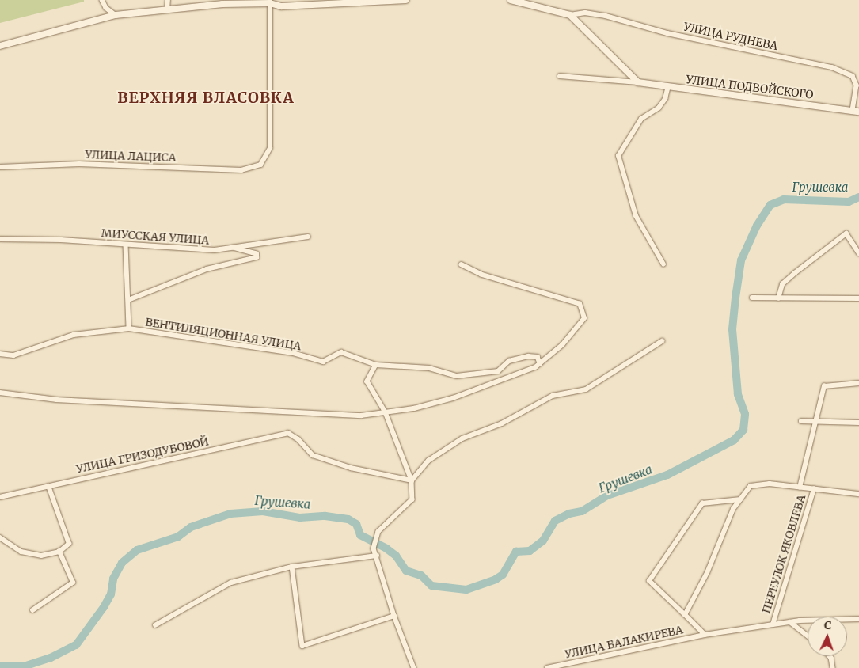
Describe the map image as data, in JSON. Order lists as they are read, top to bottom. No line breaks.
{"streets":{"street":["УЛИЦА РУДНЕВА","УЛИЦА ПОДВОЙСКОГО","УЛИЦА ЛАЦИСА","МИУССКАЯ УЛИЦА","ВЕНТИЛЯЦИОННАЯ УЛИЦА","УЛИЦА ГРИЗОДУБОВОЙ","ПЕРЕУЛОК ЯКОВЛЕВА","УЛИЦА БАЛАКИРЕВА"]},"crossings":[["УЛИЦА РУДНЕВА","УЛИЦА ПОДВОЙСКОГО"],["ПЕРЕУЛОК ЯКОВЛЕВА","УЛИЦА БАЛАКИРЕВА"]],"districts":["ВЕРХНЯЯ ВЛАСОВКА"],"water":["Грушевка"],"north":"top"}
